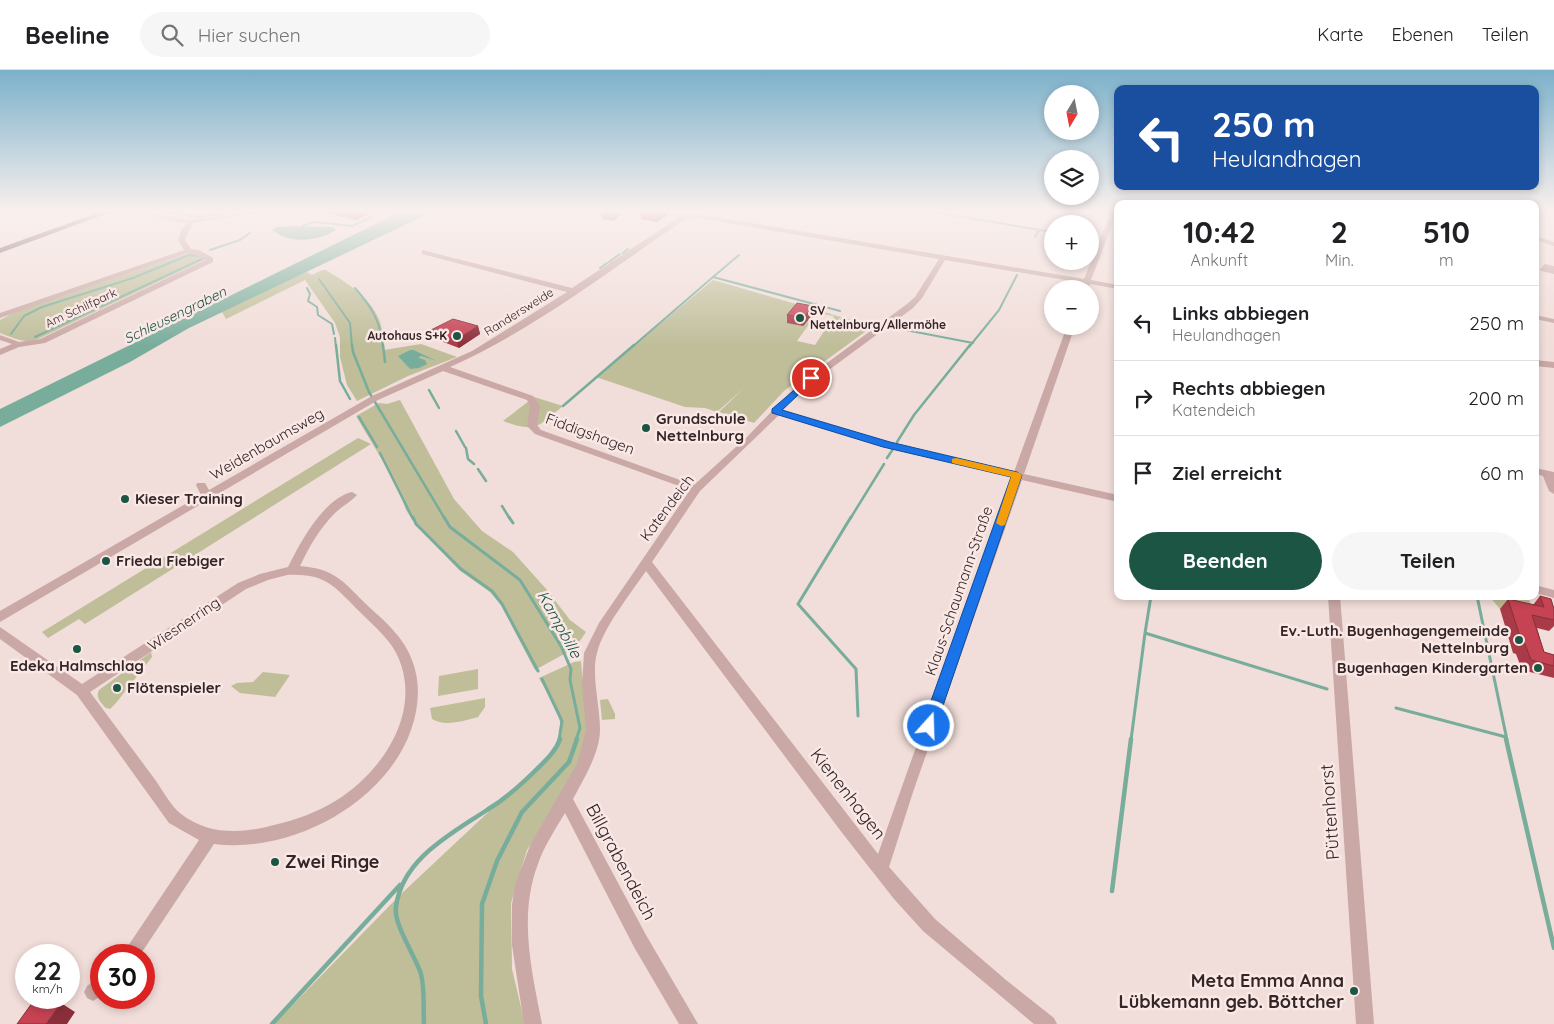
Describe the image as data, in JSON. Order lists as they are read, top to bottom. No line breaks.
{"streets":{"street":["Am Schilfpark","Randersweide","Fiddigshagen","Weidenbaumsweg","Katendeich","Klaus-Schaumann-Straße","Wiesnerring","Kienenhagen","Püttenhorst","Billgrabendeich"]},"crossings":[["Randersweide","Fiddigshagen"],["Randersweide","Weidenbaumsweg"],["Fiddigshagen","Katendeich"],["Katendeich","Kienenhagen"],["Katendeich","Billgrabendeich"],["Klaus-Schaumann-Straße","Kienenhagen"]],"water":["Schleusengraben","Kampbille"],"places":["SV Nettelnburg/Allermöhe","Autohaus S+K","Grundschule Nettelnburg","Kieser Training","Frieda Fiebiger","Ev.-Luth. Bugenhagengemeinde Nettelnburg","Edeka Halmschlag","Bugenhagen Kindergarten","Flötenspieler","Zwei Ringe","Meta Emma Anna Lübkemann geb. Böttcher"],"north":"bottom","page":{"header":"Beeline","search":"Hier suchen","nav":["Karte","Ebenen","Teilen"],"map_buttons":["+","−"],"turn":["250 m","Heulandhagen"],"eta":["10:42","Ankunft","2","Min.","510","m"],"list":[{"name":"Links abbiegen","note":"Heulandhagen","value":"250 m"},{"name":"Rechts abbiegen","note":"Katendeich","value":"200 m"},{"name":"Ziel erreicht","value":"60 m"}],"buttons":["Beenden","Teilen"],"speed":"22 km/h","limit":"30"}}
